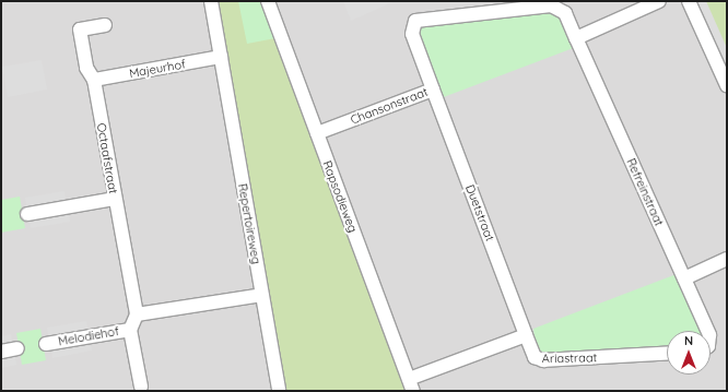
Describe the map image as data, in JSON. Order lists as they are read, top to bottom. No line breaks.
{"streets":{"street":["Majeurhof","Chansonstraat","Octaafstraat","Refreinstraat","Rapsodieweg","Duetstraat","Repertoireweg","Melodiehof","Ariastraat"]},"crossings":[["Majeurhof","Octaafstraat"],["Majeurhof","Repertoireweg"],["Chansonstraat","Refreinstraat"],["Chansonstraat","Rapsodieweg"],["Chansonstraat","Duetstraat"],["Duetstraat","Ariastraat"]],"north":"top"}
